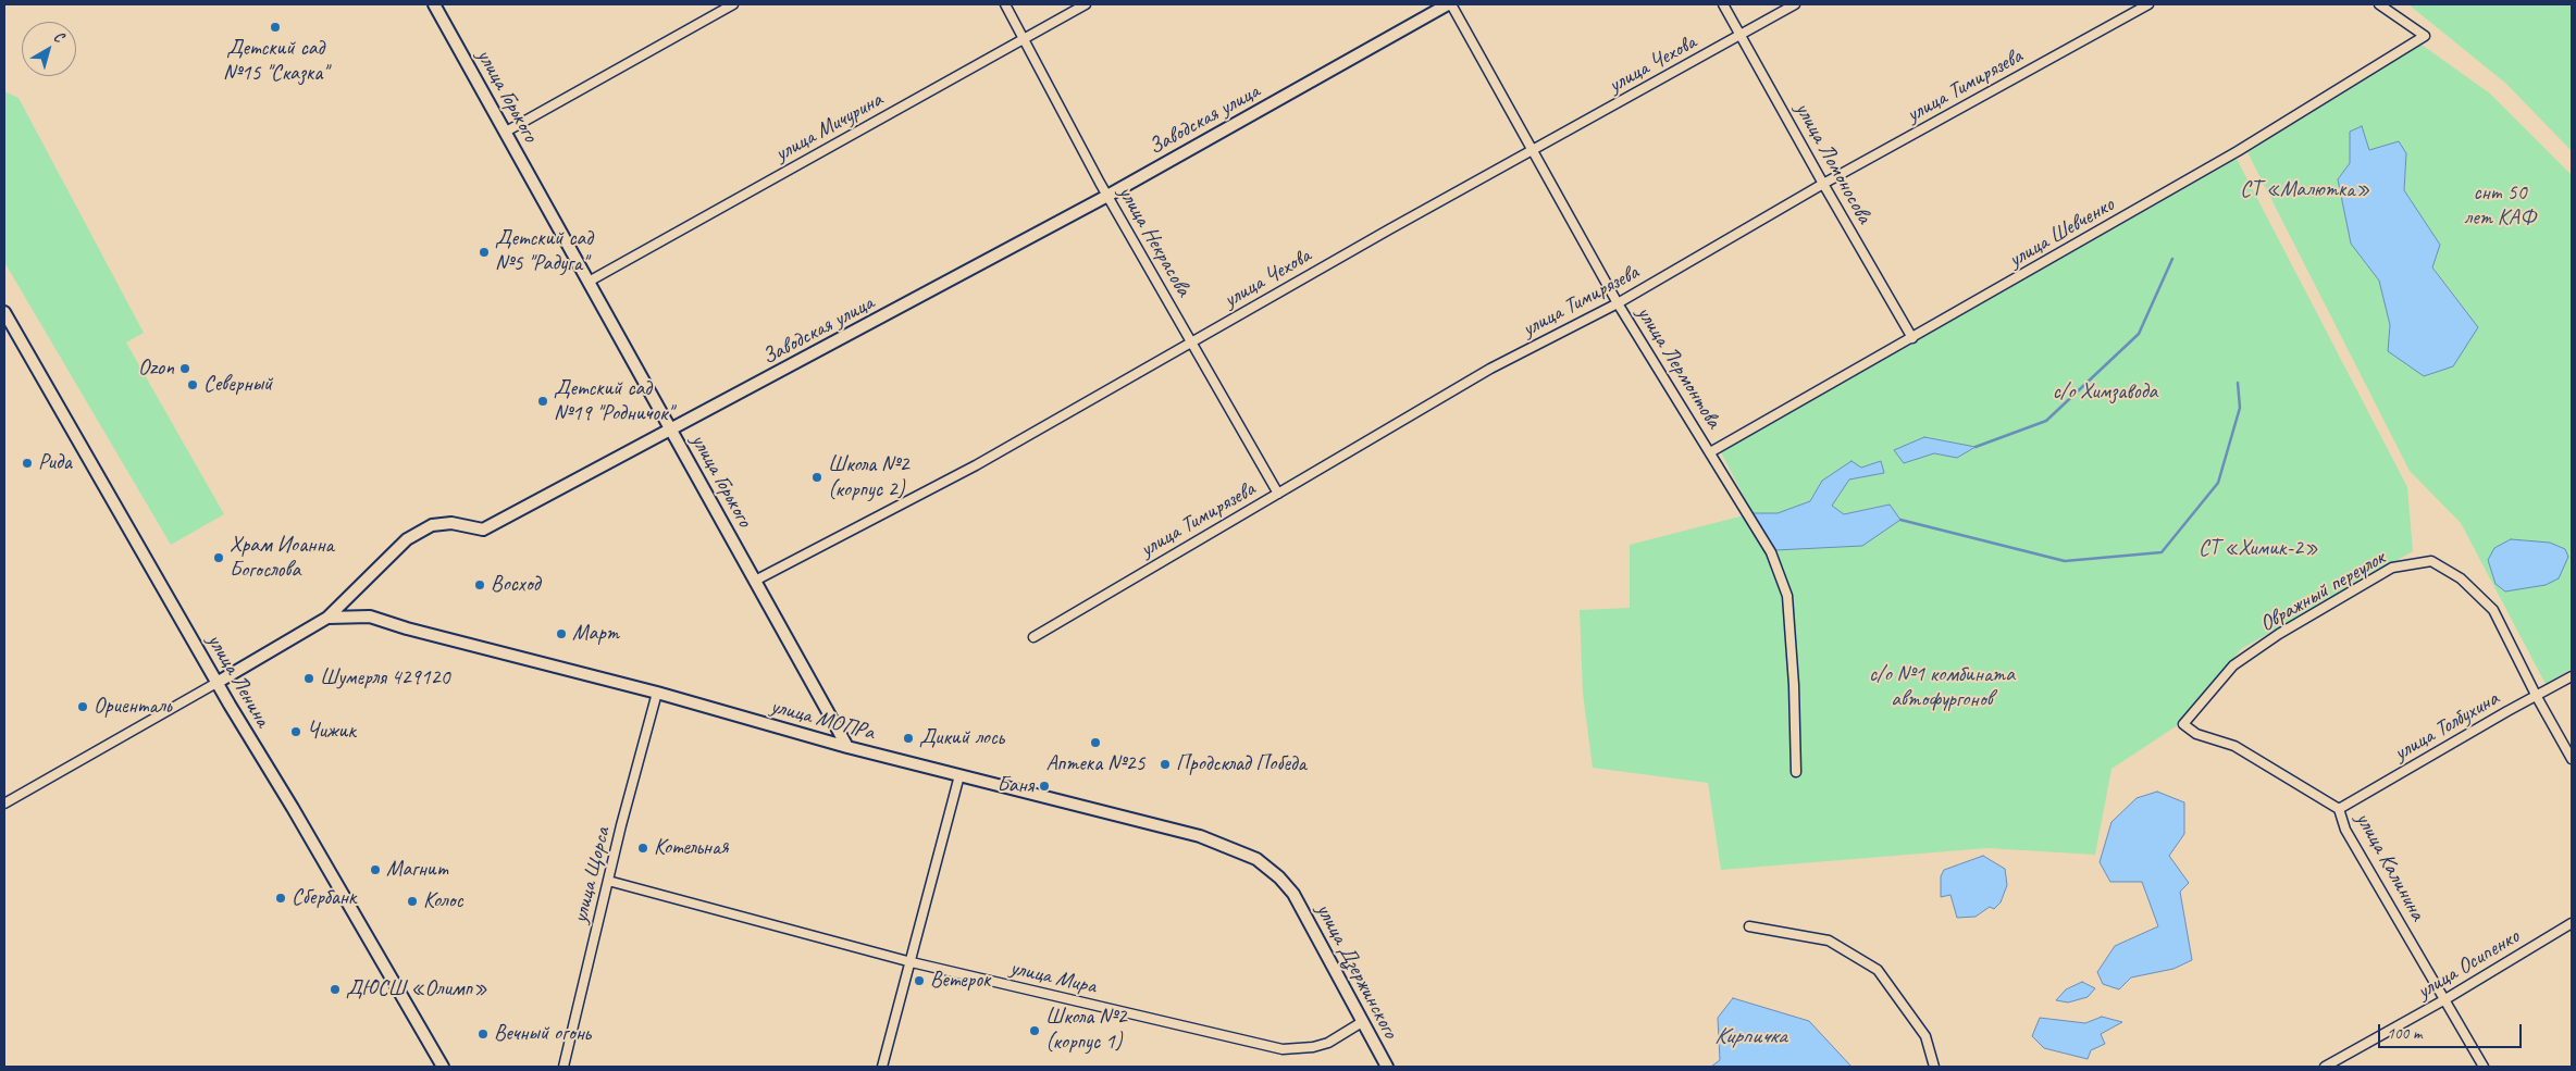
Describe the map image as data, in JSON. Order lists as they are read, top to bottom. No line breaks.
{"streets":{"street":["улица Чехова","улица Тимирязева","улица Горького","Заводская улица","улица Мичурина","улица Ломоносова","улица Шевченко","улица Некрасова","улица Лермонтова","Овражный переулок","улица Ленина","улица МОПРа","улица Толбухина","улица Калинина","улица Щорса","улица Осипенко","улица Дзержинского","улица Мира"]},"crossings":[["улица Чехова","улица Горького"],["улица Чехова","улица Ломоносова"],["улица Чехова","улица Некрасова"],["улица Чехова","улица Лермонтова"],["улица Тимирязева","улица Ломоносова"],["улица Тимирязева","улица Некрасова"],["улица Тимирязева","улица Лермонтова"],["улица Горького","Заводская улица"],["улица Горького","улица Мичурина"],["улица Горького","улица МОПРа"],["Заводская улица","улица Некрасова"],["Заводская улица","улица Лермонтова"],["Заводская улица","улица Ленина"],["Заводская улица","улица МОПРа"],["улица Мичурина","улица Некрасова"],["улица Ломоносова","улица Шевченко"],["улица Шевченко","улица Лермонтова"],["Овражный переулок","улица Толбухина"],["Овражный переулок","улица Калинина"],["улица МОПРа","улица Щорса"],["улица МОПРа","улица Дзержинского"],["улица Толбухина","улица Калинина"],["улица Калинина","улица Осипенко"],["улица Щорса","улица Мира"],["улица Дзержинского","улица Мира"]],"water":["Кирпичка"],"parks":["СТ «Малютка»","снт 50 лет КАФ","с/о Химзавода","СТ «Химик-2»","с/о №1 комбината автофургонов"],"places":["Детский сад №15 \"Сказка\"","Детский сад №5 \"Радуга\"","Ozon","Северный","Детский сад №19 \"Родничок\"","Рида","Школа №2 (корпус 2)","Храм Иоанна Богослова","Восход","Март","Шумерля 429120","Ориенталь","Чижик","Дикий лось","Аптека №25","Продсклад Победа","Баня","Котельная","Магнит","Сбербанк","Колос","Ветерок","ДЮСШ «Олимп»","Школа №2 (корпус 1)","Вечный огонь"],"scale_bar":"100 m","north":"top right"}
